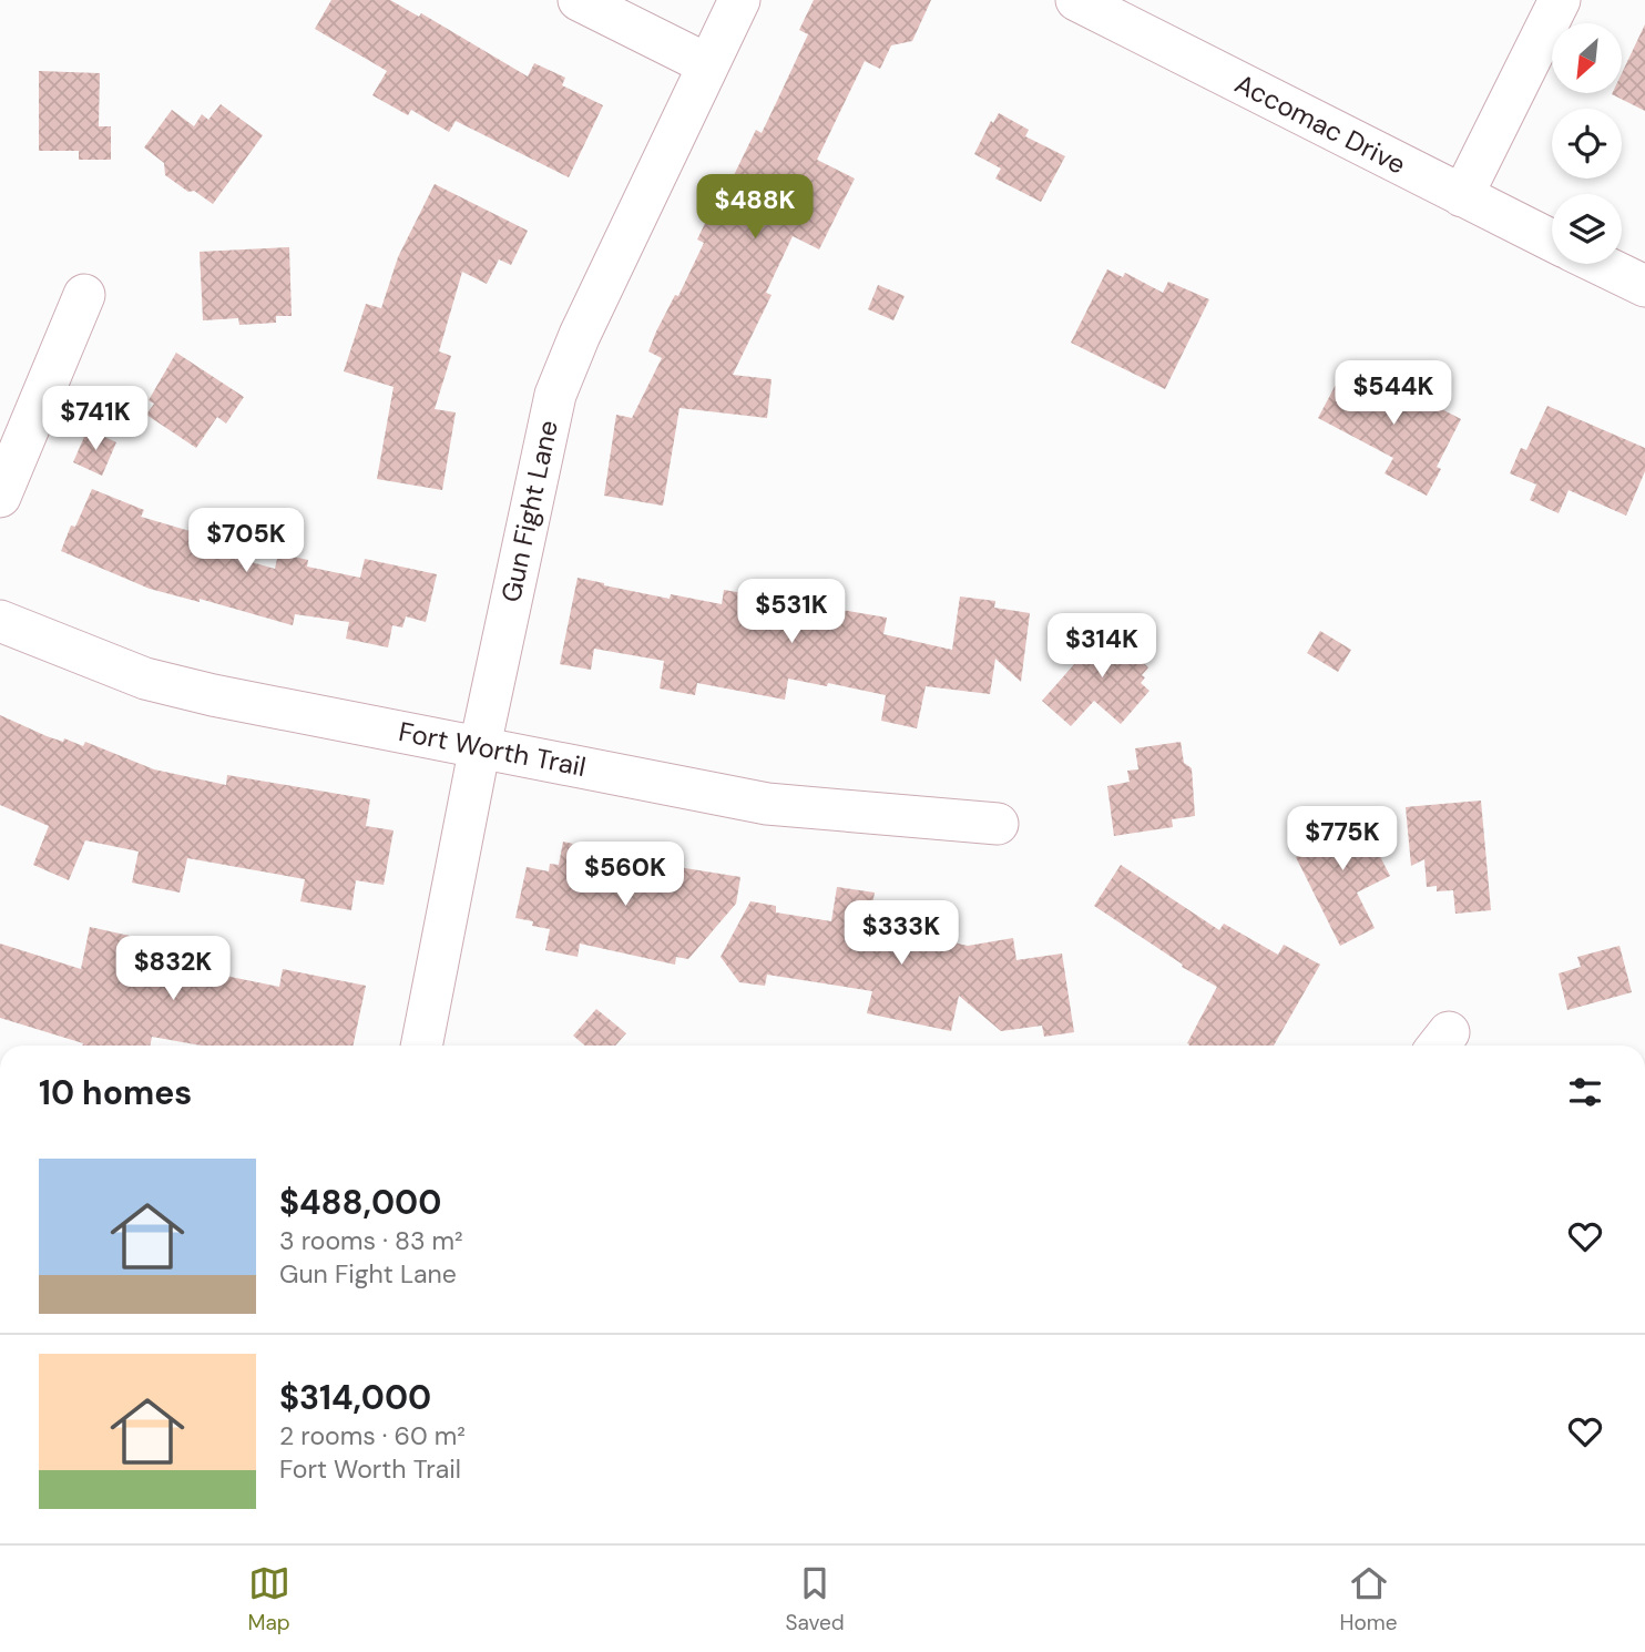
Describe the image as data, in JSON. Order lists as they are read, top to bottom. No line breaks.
{"streets":{"street":["Accomac Drive","Gun Fight Lane","Fort Worth Trail"]},"crossings":[["Gun Fight Lane","Fort Worth Trail"]],"north":"bottom left","page":{"price":["$488K","$544K","$741K","$705K","$531K","$314K","$775K","$560K","$333K","$832K"],"heading":"10 homes","list":[{"name":"$488,000","note":"3 rooms · 83 m² · Gun Fight Lane"},{"name":"$314,000","note":"2 rooms · 60 m² · Fort Worth Trail"}],"tabs":["Map","Saved","Home"]}}
